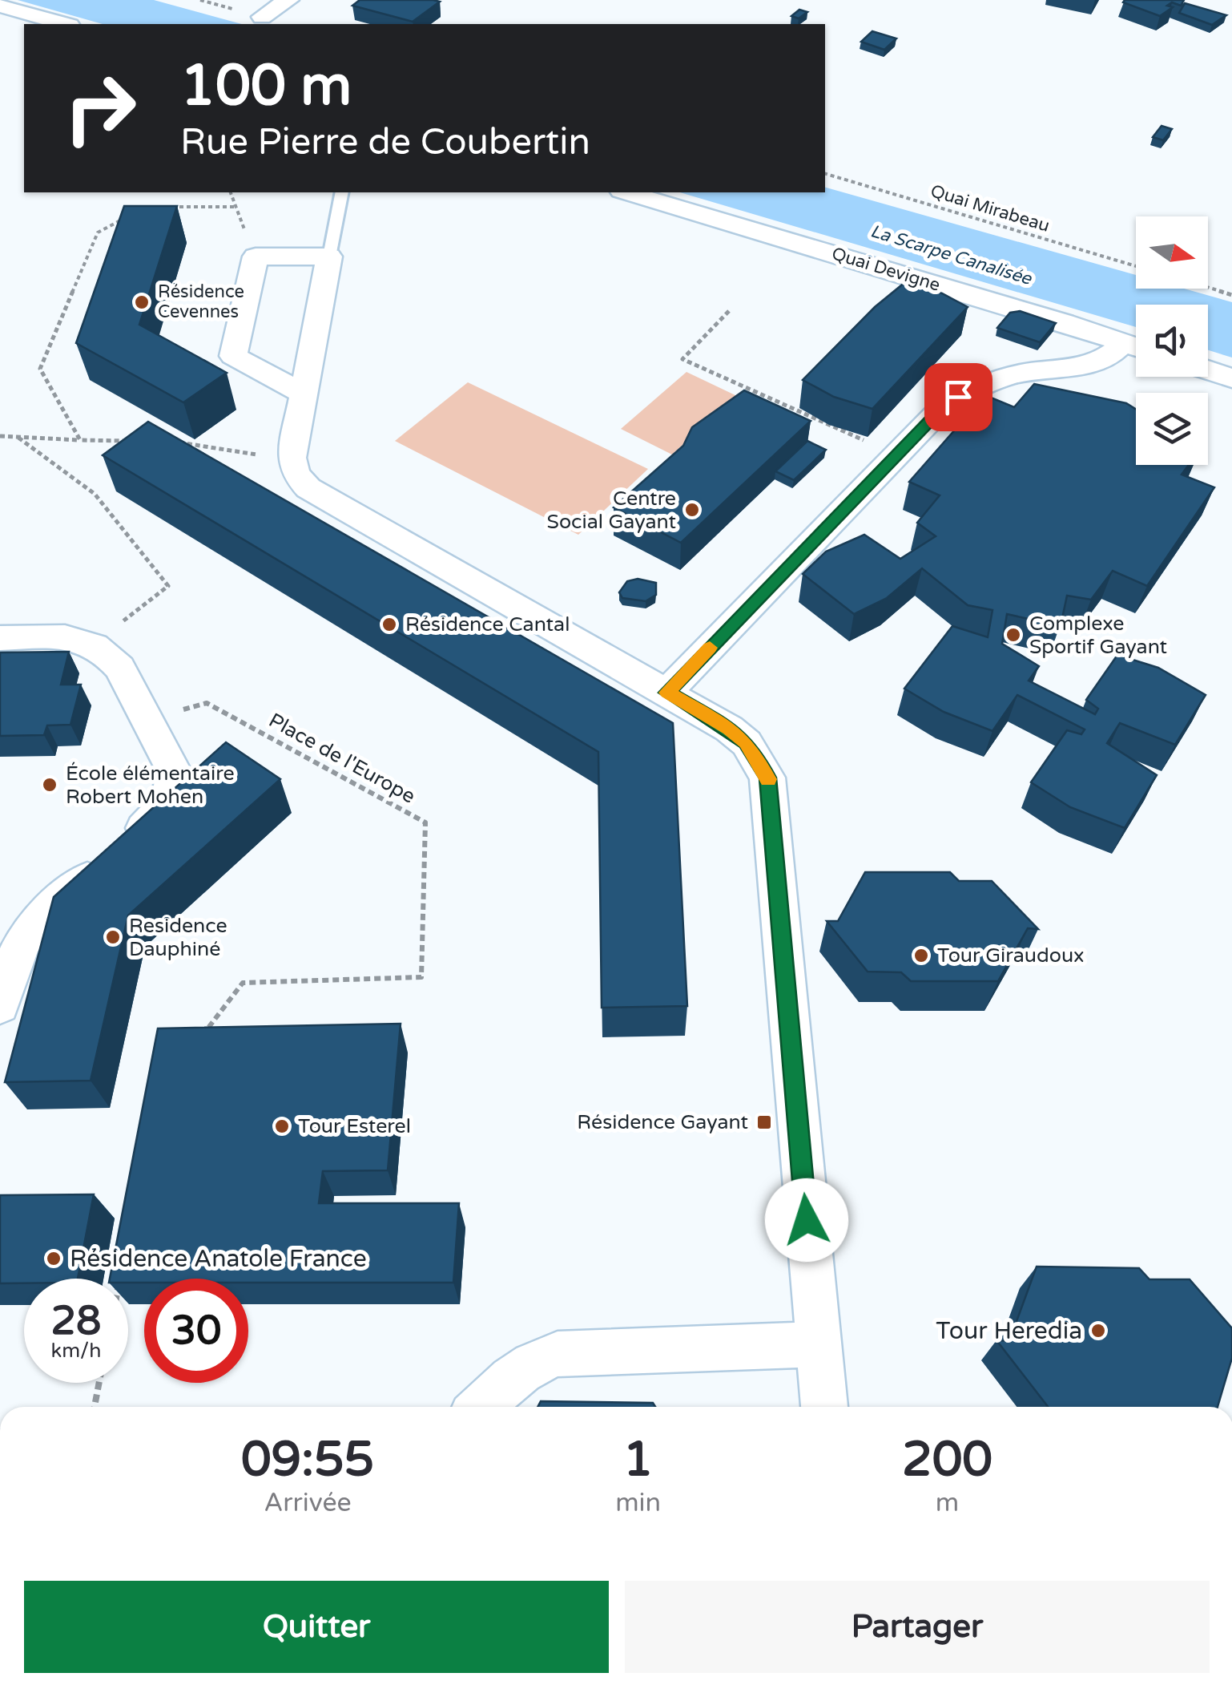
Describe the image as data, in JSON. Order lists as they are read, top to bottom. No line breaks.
{"streets":{"street":["Quai Devigne"],"path":["Quai Mirabeau","Place de l'Europe"]},"water":["La Scarpe Canalisée"],"places":{"other":["Résidence Cevennes","Centre Social Gayant","Résidence Cantal","Complexe Sportif Gayant","École élémentaire Robert Mohen","Residence Dauphiné","Tour Giraudoux","Tour Esterel","Résidence Anatole France","Tour Heredia"],"transit":["Résidence Gayant"]},"north":"right","page":{"turn":["100 m","Rue Pierre de Coubertin"],"speed":"28 km/h","limit":"30","eta":["09:55","Arrivée","1","min","200","m"],"buttons":["Quitter","Partager"]}}
